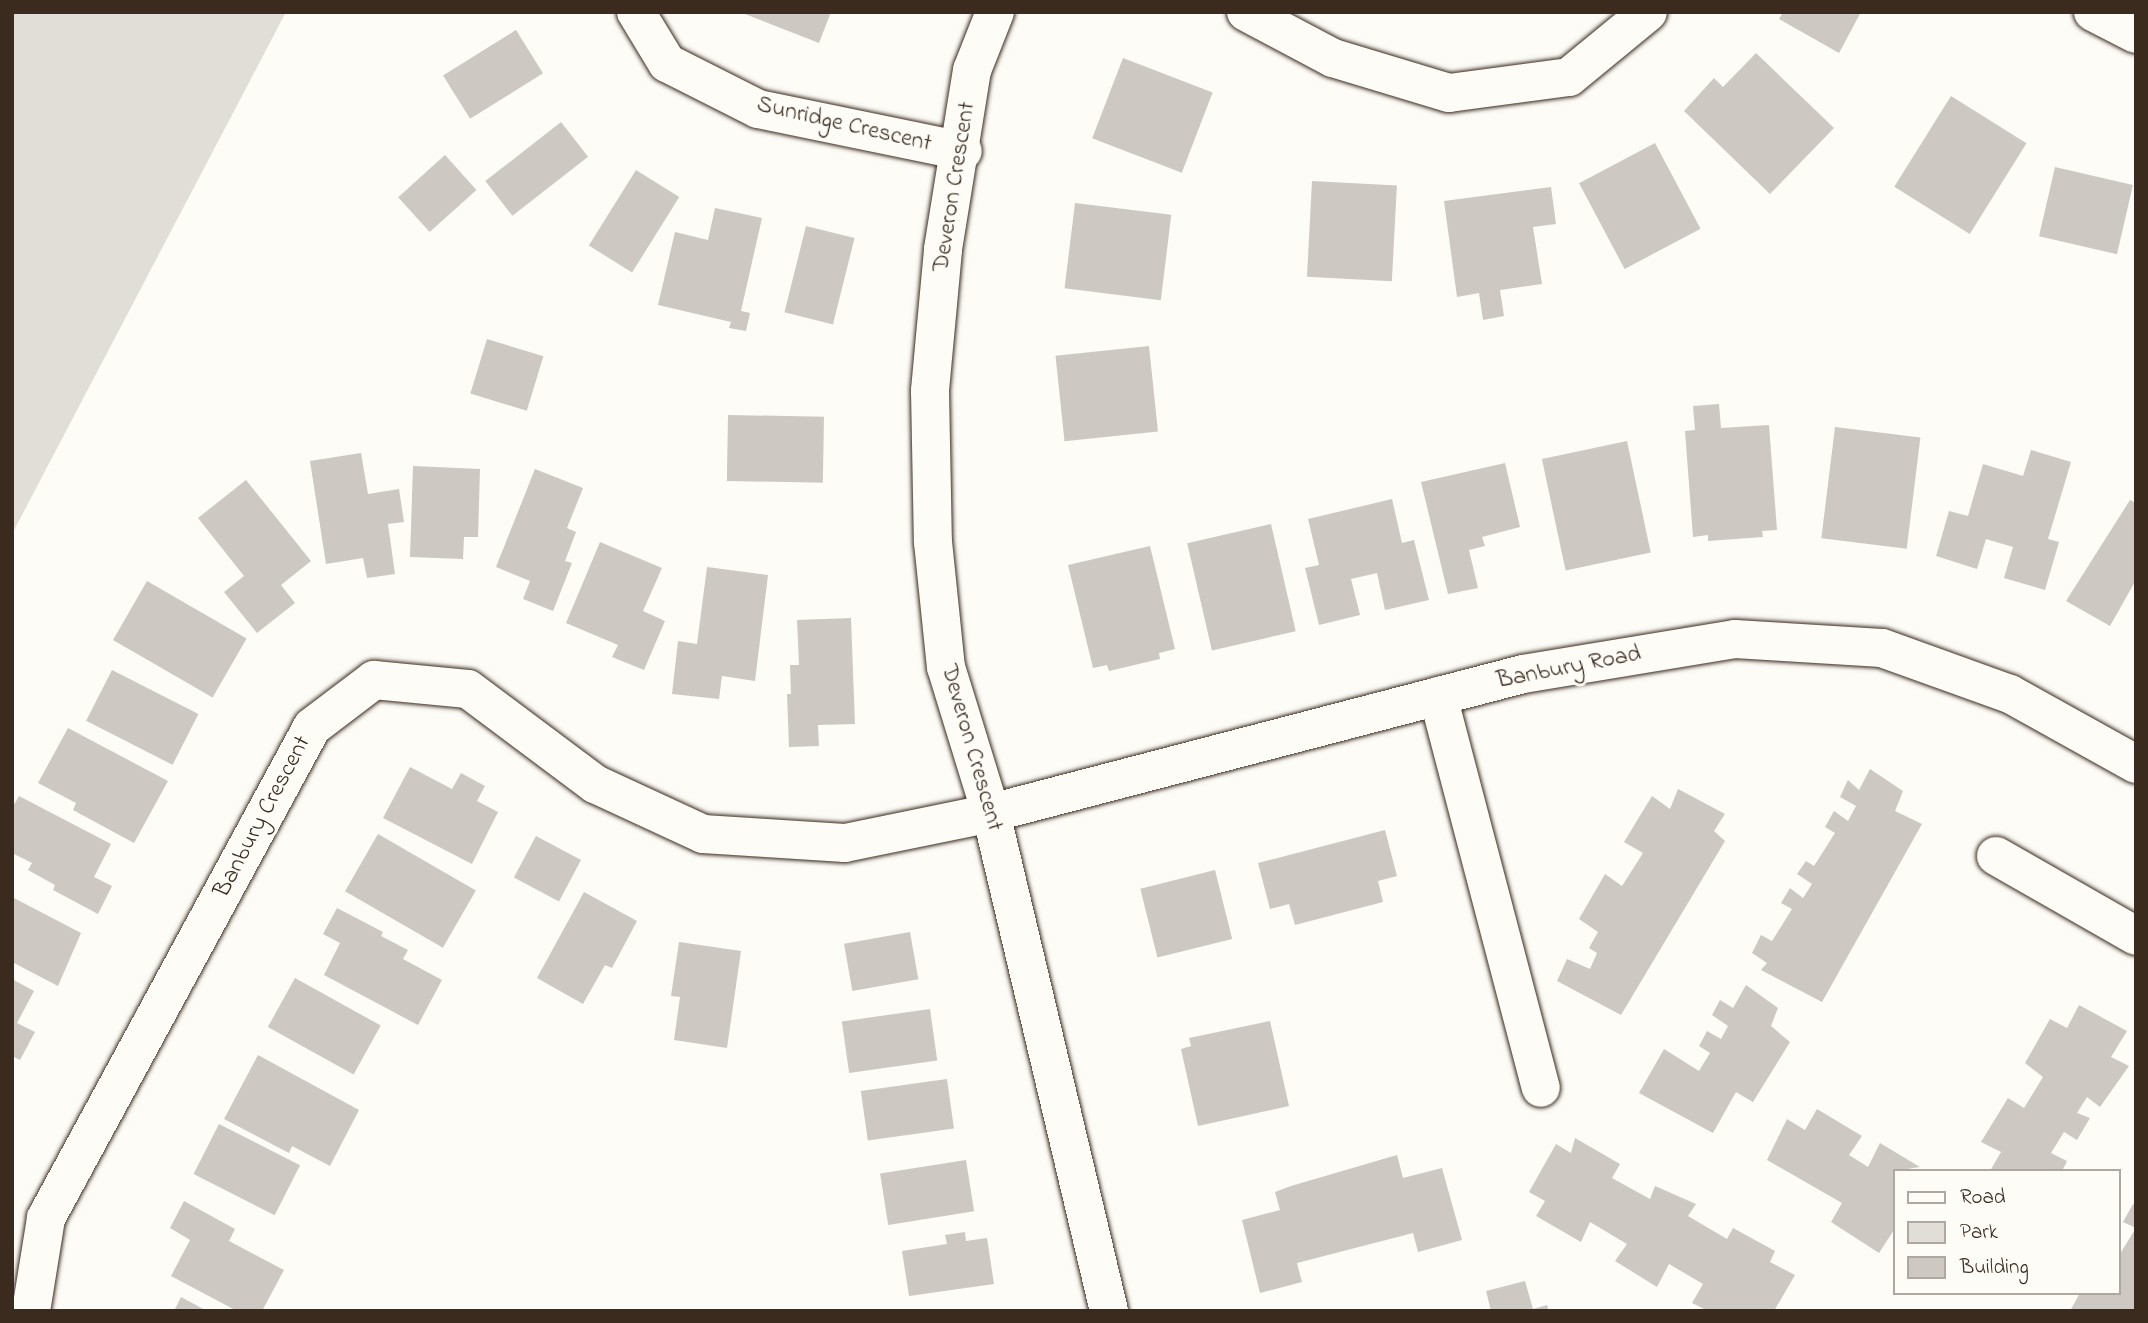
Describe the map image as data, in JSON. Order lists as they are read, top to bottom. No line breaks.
{"streets":{"street":["Sunridge Crescent","Deveron Crescent","Banbury Road","Banbury Crescent"]},"crossings":[["Sunridge Crescent","Deveron Crescent"],["Deveron Crescent","Banbury Road"],["Deveron Crescent","Banbury Crescent"],["Banbury Road","Banbury Crescent"]],"legend":["Road","Park","Building"]}
